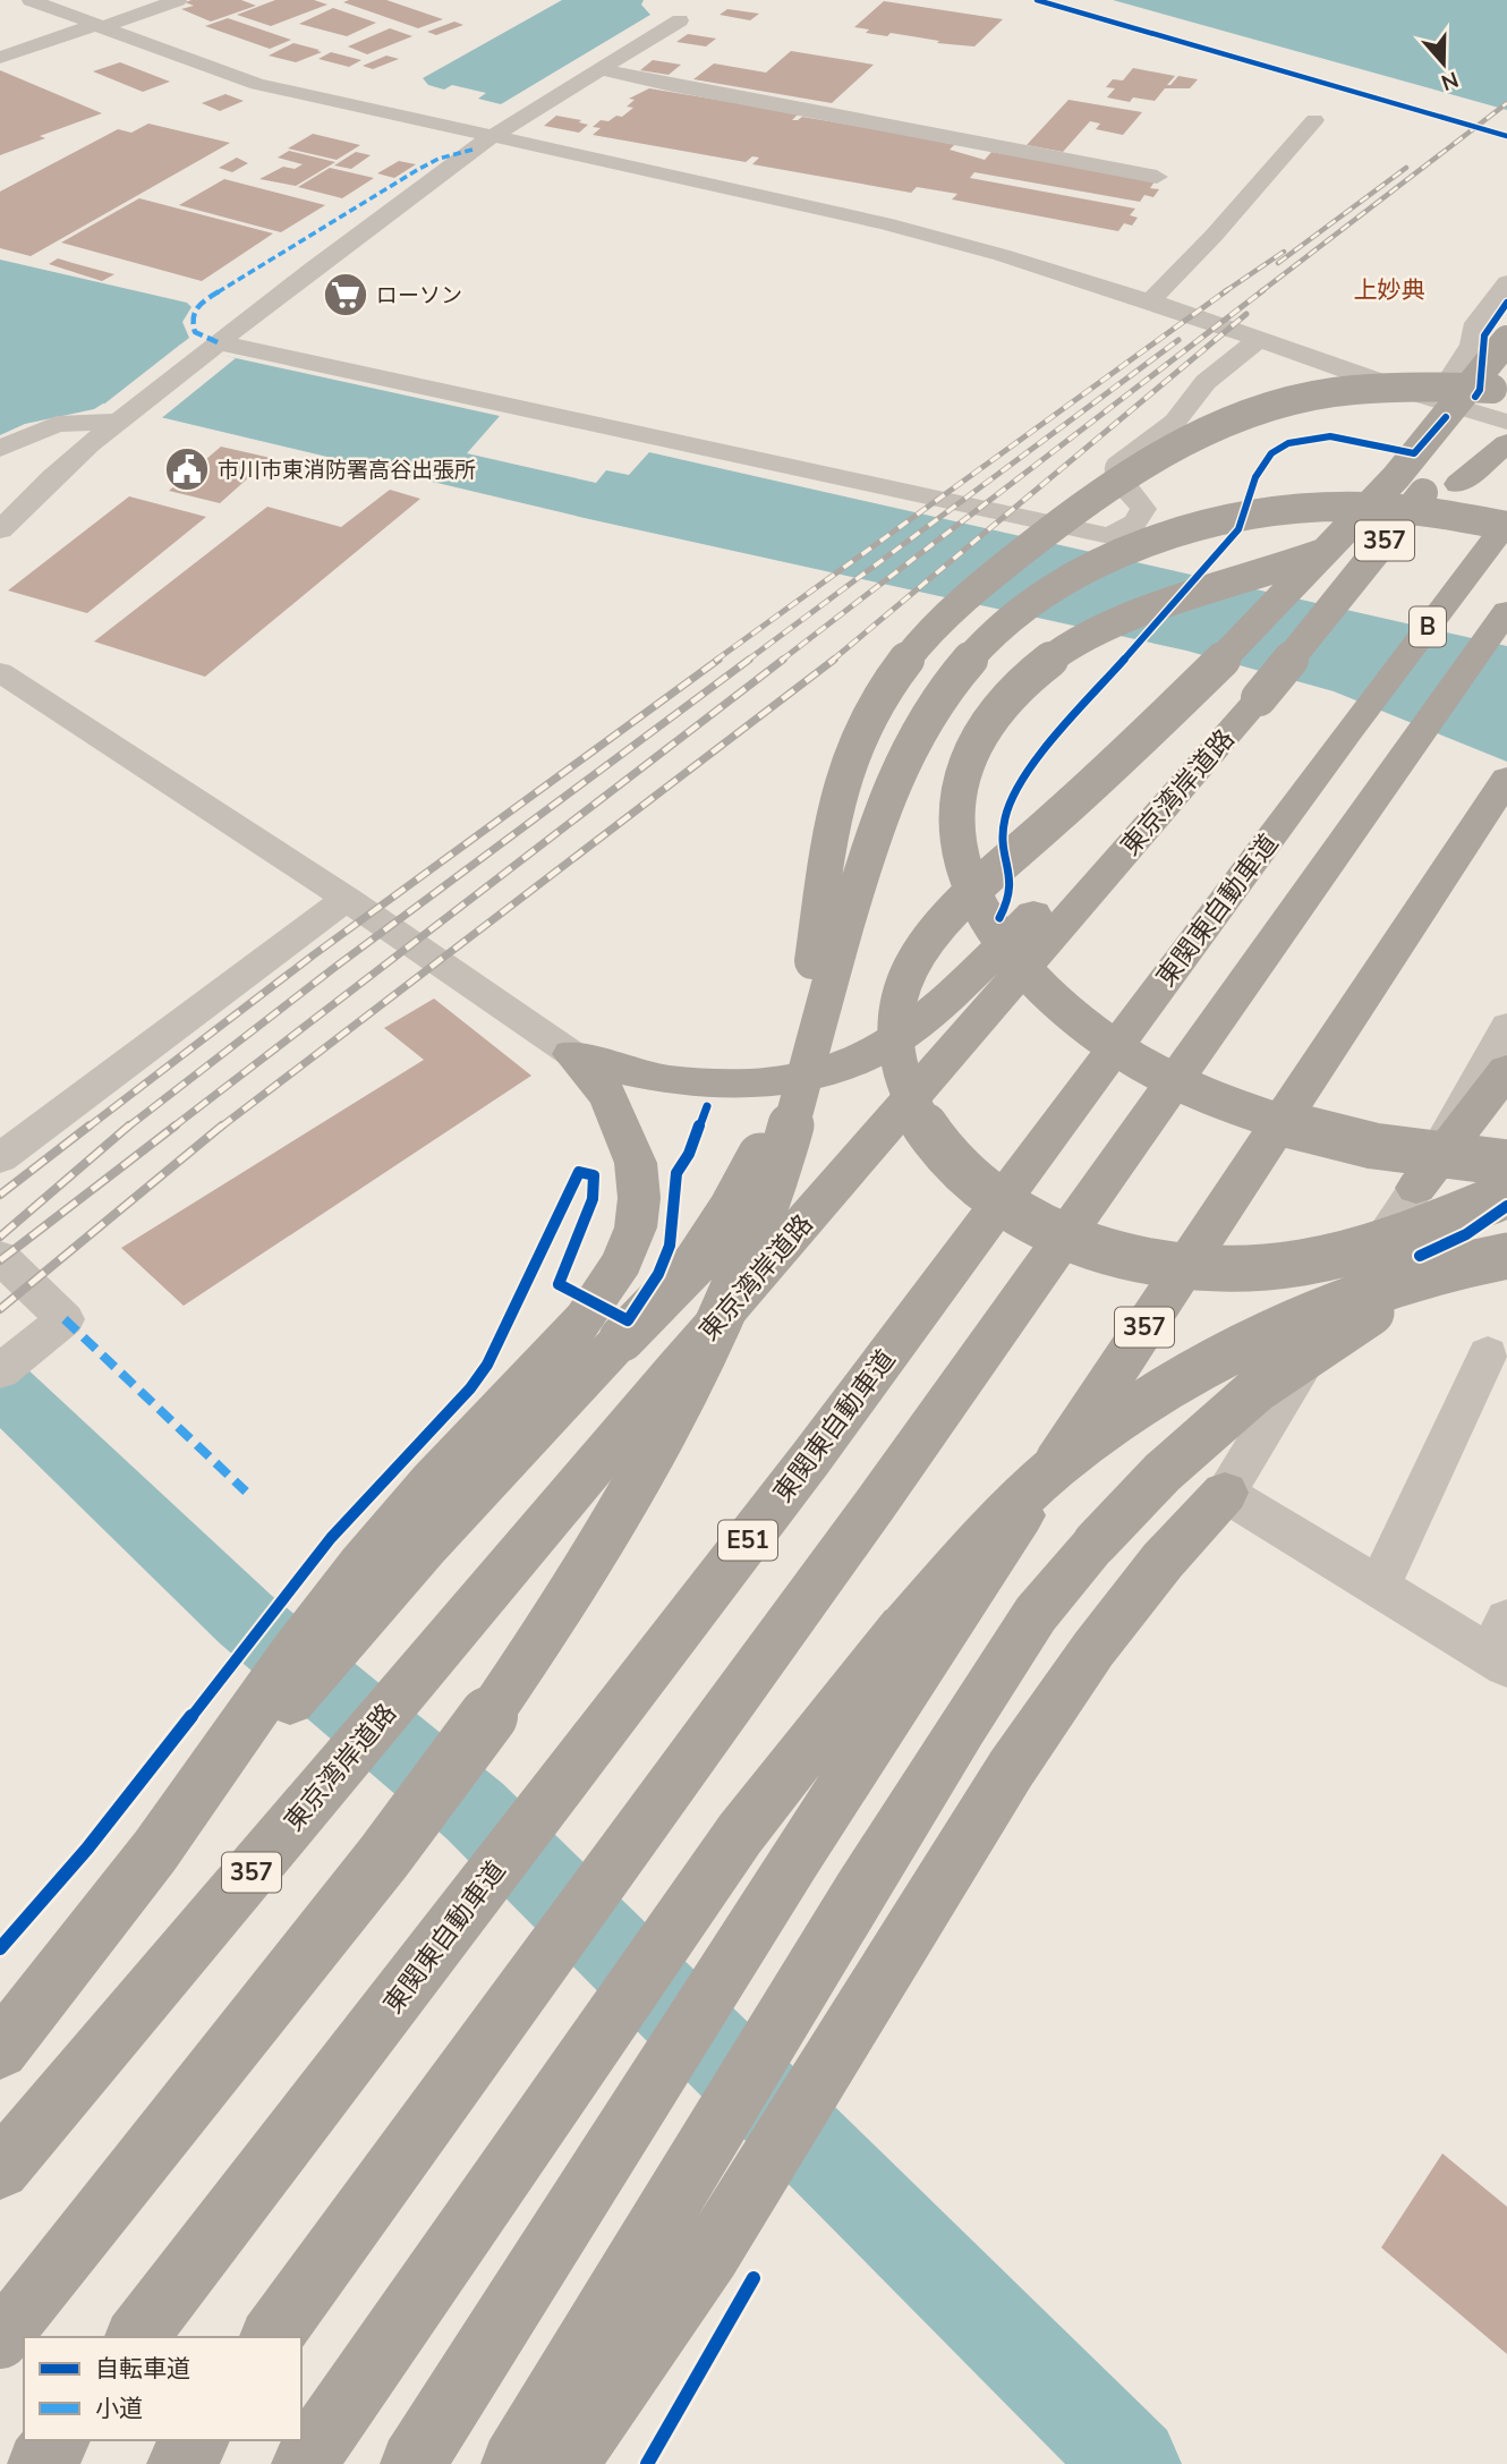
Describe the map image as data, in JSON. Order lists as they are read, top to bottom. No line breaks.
{"streets":{"highway":["357","B","東京湾岸道路","東関東自動車道","E51"]},"crossings":[["B","東関東自動車道"]],"districts":["上妙典"],"places":{"supermarket":["ローソン"],"public building":["市川市東消防署高谷出張所"]},"legend":["自転車道","小道"],"north":"bottom"}
